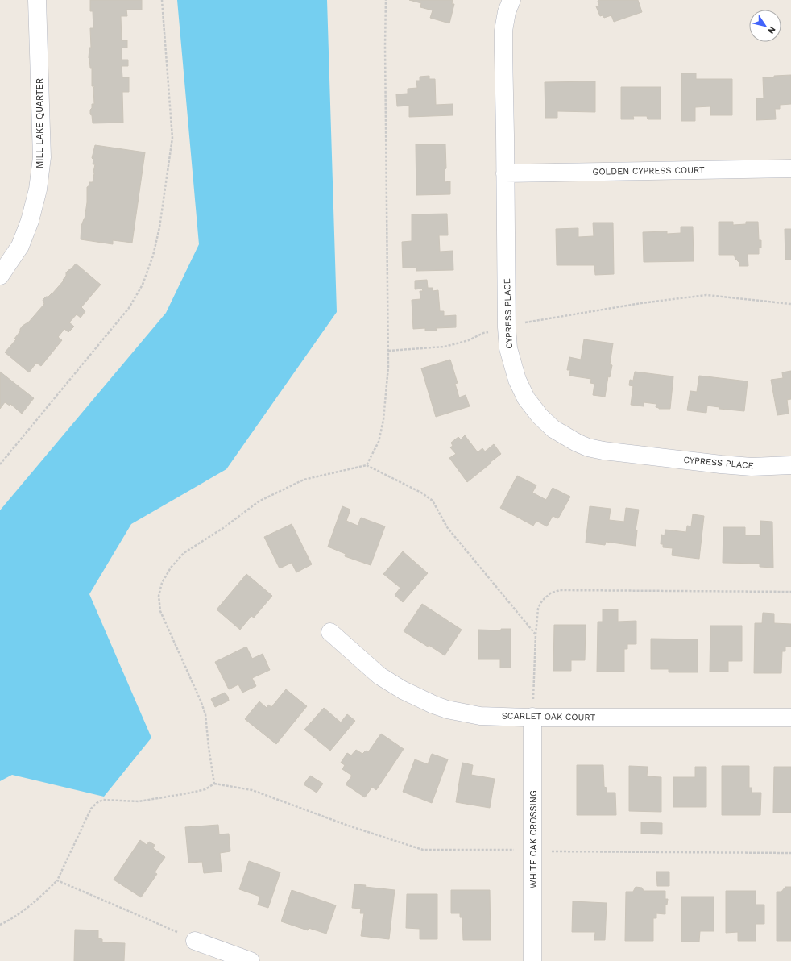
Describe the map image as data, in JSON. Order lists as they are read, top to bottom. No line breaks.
{"streets":{"street":["MILL LAKE QUARTER","GOLDEN CYPRESS COURT","CYPRESS PLACE","SCARLET OAK COURT","WHITE OAK CROSSING"]},"crossings":[["GOLDEN CYPRESS COURT","CYPRESS PLACE"],["SCARLET OAK COURT","WHITE OAK CROSSING"]],"north":"bottom right"}
